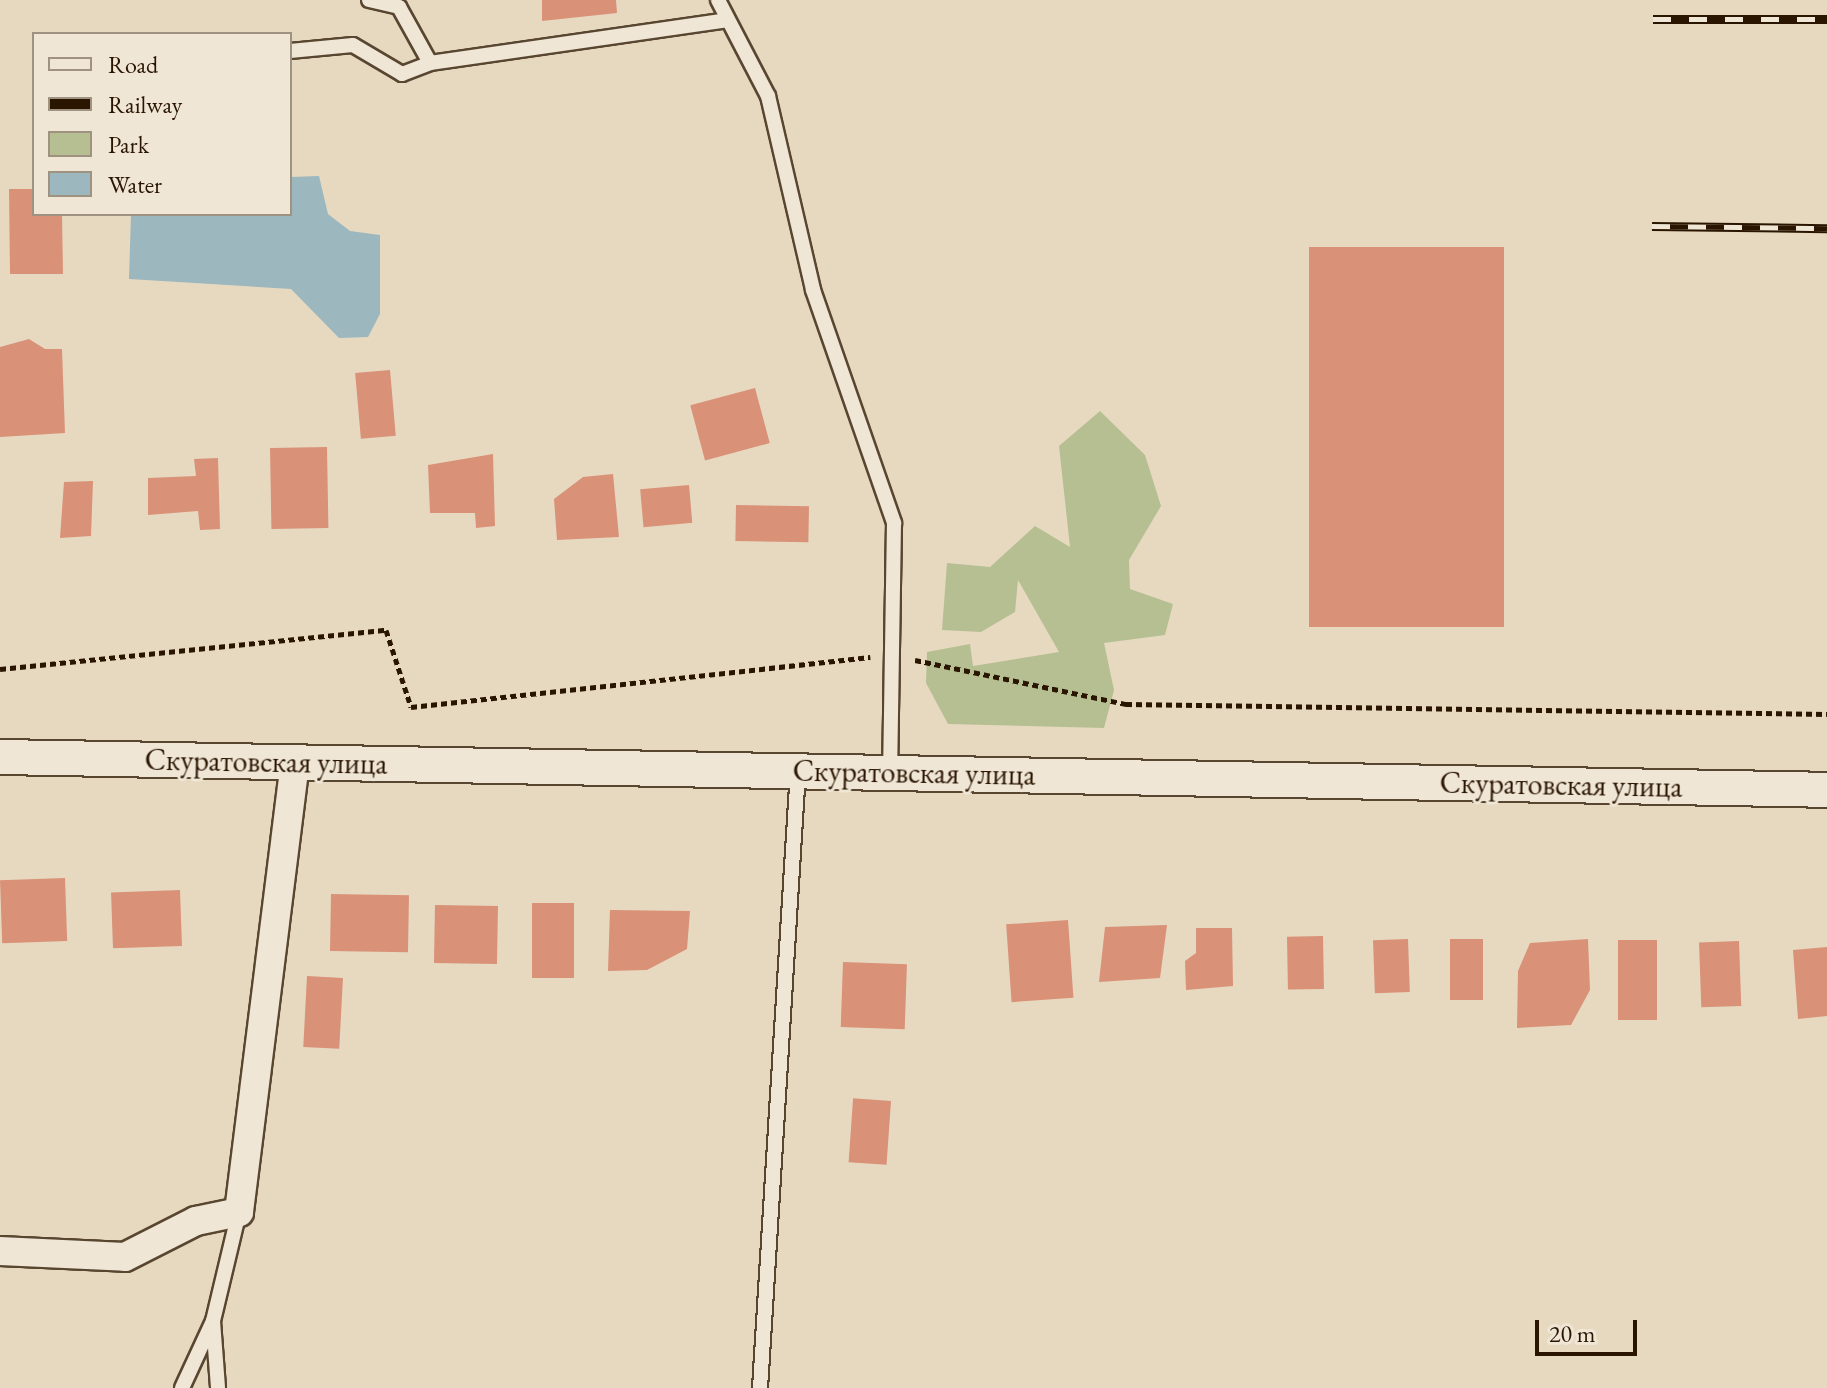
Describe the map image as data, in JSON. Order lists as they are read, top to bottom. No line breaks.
{"streets":{"street":["Скуратовская улица"]},"legend":["Road","Railway","Park","Water"],"scale_bar":"20 m"}
